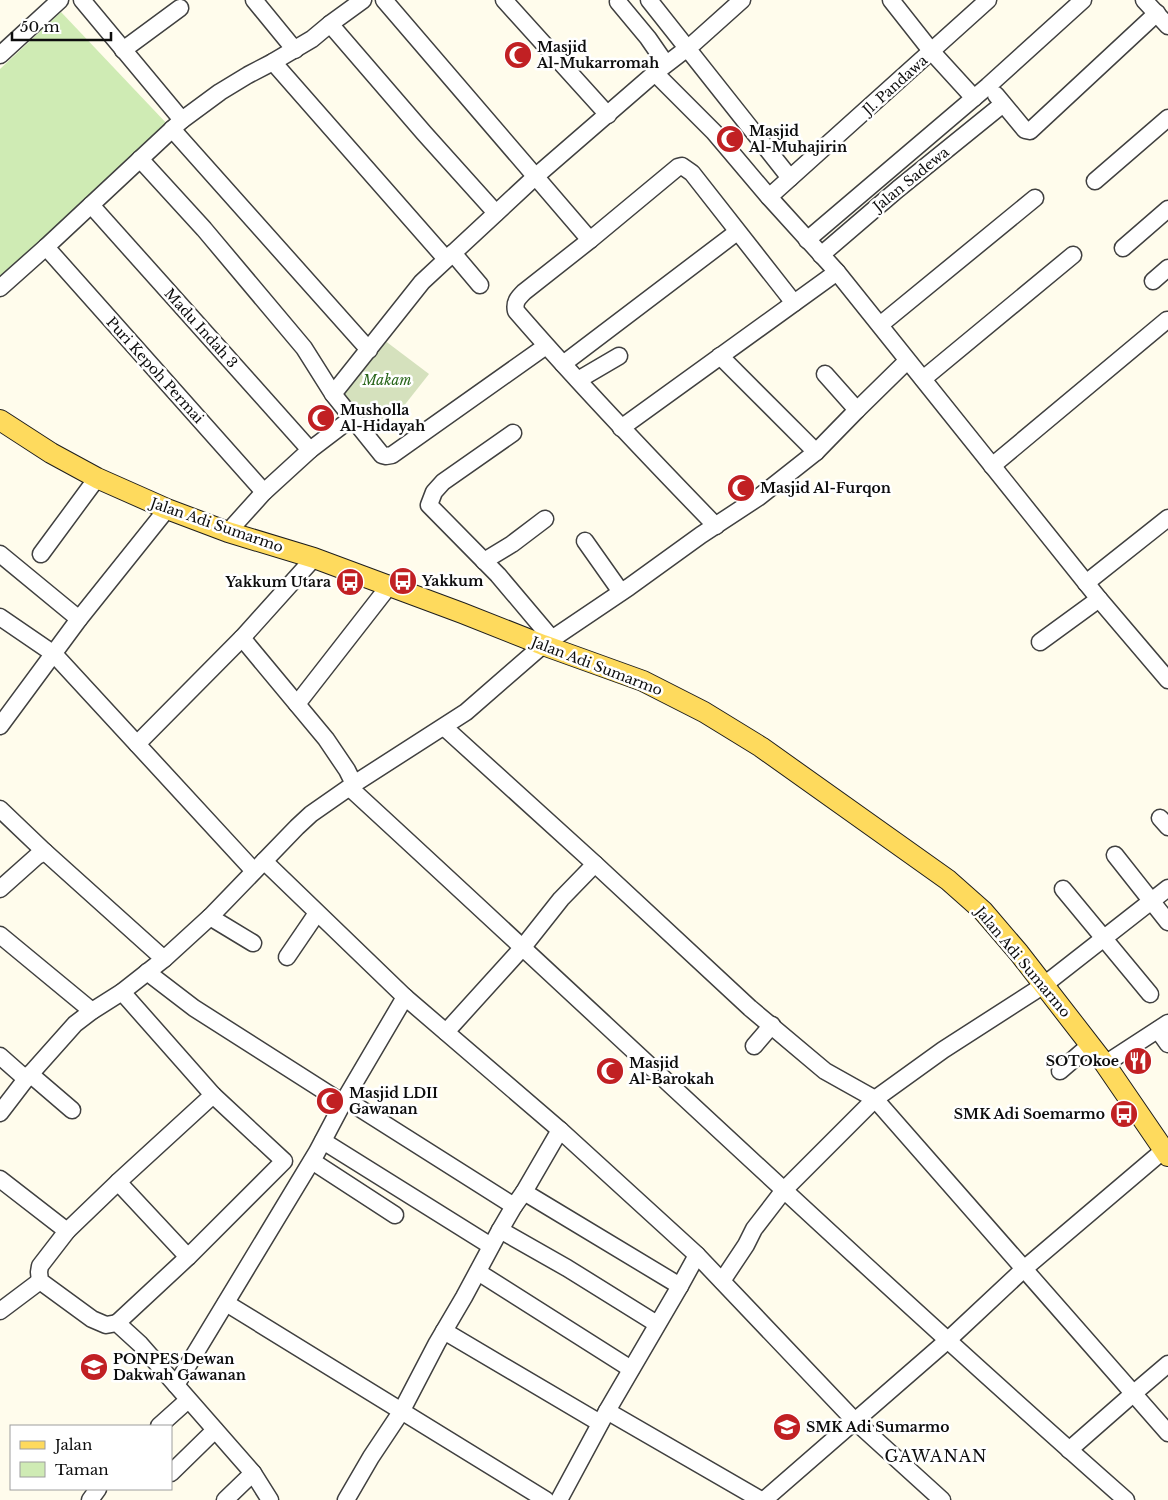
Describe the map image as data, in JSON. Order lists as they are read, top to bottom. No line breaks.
{"streets":{"main road":["Jalan Adi Sumarmo"],"street":["Jl. Pandawa","Jalan Sadewa","Madu Indah 3","Puri Kepoh Permai"]},"districts":["GAWANAN"],"parks":["Makam"],"places":{"mosque":["Masjid Al-Mukarromah","Masjid Al-Muhajirin","Musholla Al-Hidayah","Masjid Al-Furqon","Masjid Al-Barokah","Masjid LDII Gawanan"],"bus stop":["Yakkum","Yakkum Utara","SMK Adi Soemarmo"],"restaurant":["SOTOkoe"],"school or university":["PONPES Dewan Dakwah Gawanan","SMK Adi Sumarmo"]},"legend":["Jalan","Taman"],"scale_bar":"50 m"}
